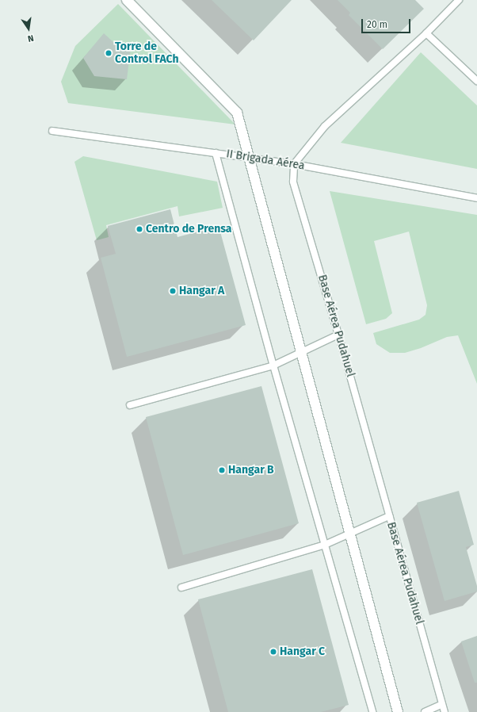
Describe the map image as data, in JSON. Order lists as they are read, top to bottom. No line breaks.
{"streets":{"lane":["II Brigada Aérea","Base Aérea Pudahuel"]},"crossings":[["II Brigada Aérea","Base Aérea Pudahuel"]],"places":["Torre de Control FACh","Centro de Prensa","Hangar A","Hangar B","Hangar C"],"scale_bar":"20 m","north":"bottom"}
